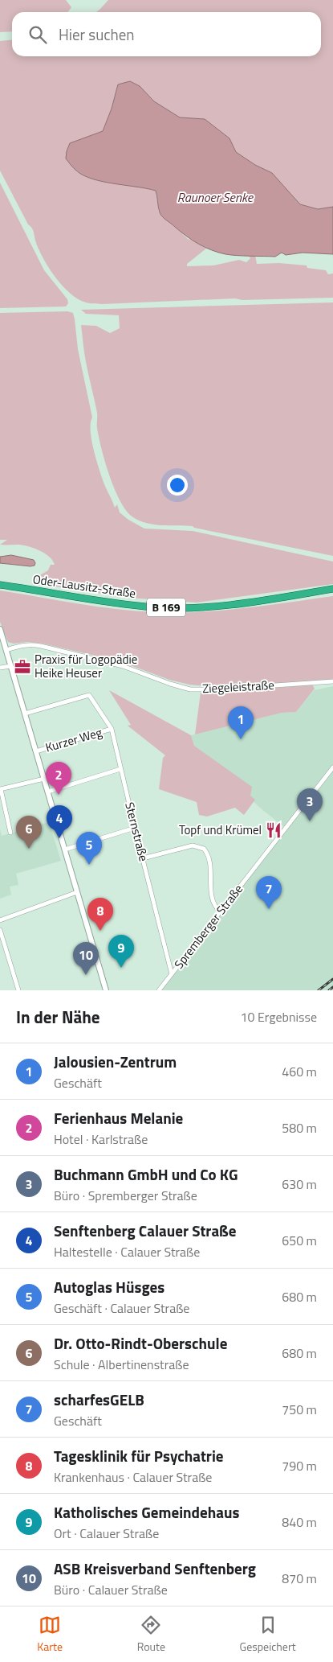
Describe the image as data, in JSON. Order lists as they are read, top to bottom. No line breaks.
{"streets":{"highway":["Oder-Lausitz-Straße","B 169"],"street":["Ziegeleistraße","Kurzer Weg","Sternstraße","Spremberger Straße"]},"crossings":[["Kurzer Weg","Sternstraße"],["Sternstraße","Spremberger Straße"]],"water":["Raunoer Senke"],"places":{"office":["Praxis für Logopädie Heike Heuser"],"restaurant":["Topf und Krümel"]},"page":{"search":"Hier suchen","pins":["1","2","3","4","6","5","7","8","9","10"],"heading":["In der Nähe","10 Ergebnisse"],"list":[{"mark":"1","name":"Jalousien-Zentrum","note":"Geschäft","value":"460 m"},{"mark":"2","name":"Ferienhaus Melanie","note":"Hotel · Karlstraße","value":"580 m"},{"mark":"3","name":"Buchmann GmbH und Co KG","note":"Büro · Spremberger Straße","value":"630 m"},{"mark":"4","name":"Senftenberg Calauer Straße","note":"Haltestelle · Calauer Straße","value":"650 m"},{"mark":"5","name":"Autoglas Hüsges","note":"Geschäft · Calauer Straße","value":"680 m"},{"mark":"6","name":"Dr. Otto-Rindt-Oberschule","note":"Schule · Albertinenstraße","value":"680 m"},{"mark":"7","name":"scharfesGELB","note":"Geschäft","value":"750 m"},{"mark":"8","name":"Tagesklinik für Psychatrie","note":"Krankenhaus · Calauer Straße","value":"790 m"},{"mark":"9","name":"Katholisches Gemeindehaus","note":"Ort · Calauer Straße","value":"840 m"},{"mark":"10","name":"ASB Kreisverband Senftenberg","note":"Büro · Calauer Straße","value":"870 m"}],"nav":["Karte","Route","Gespeichert"]}}
